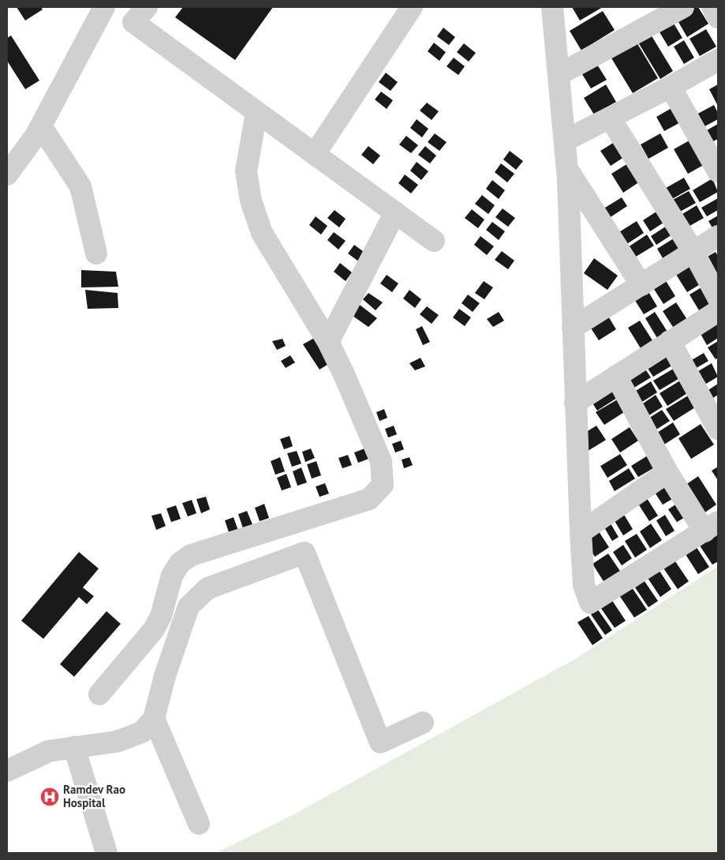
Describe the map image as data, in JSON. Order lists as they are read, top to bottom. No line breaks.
{"places":{"hospital":["Ramdev Rao Hospital"]}}
